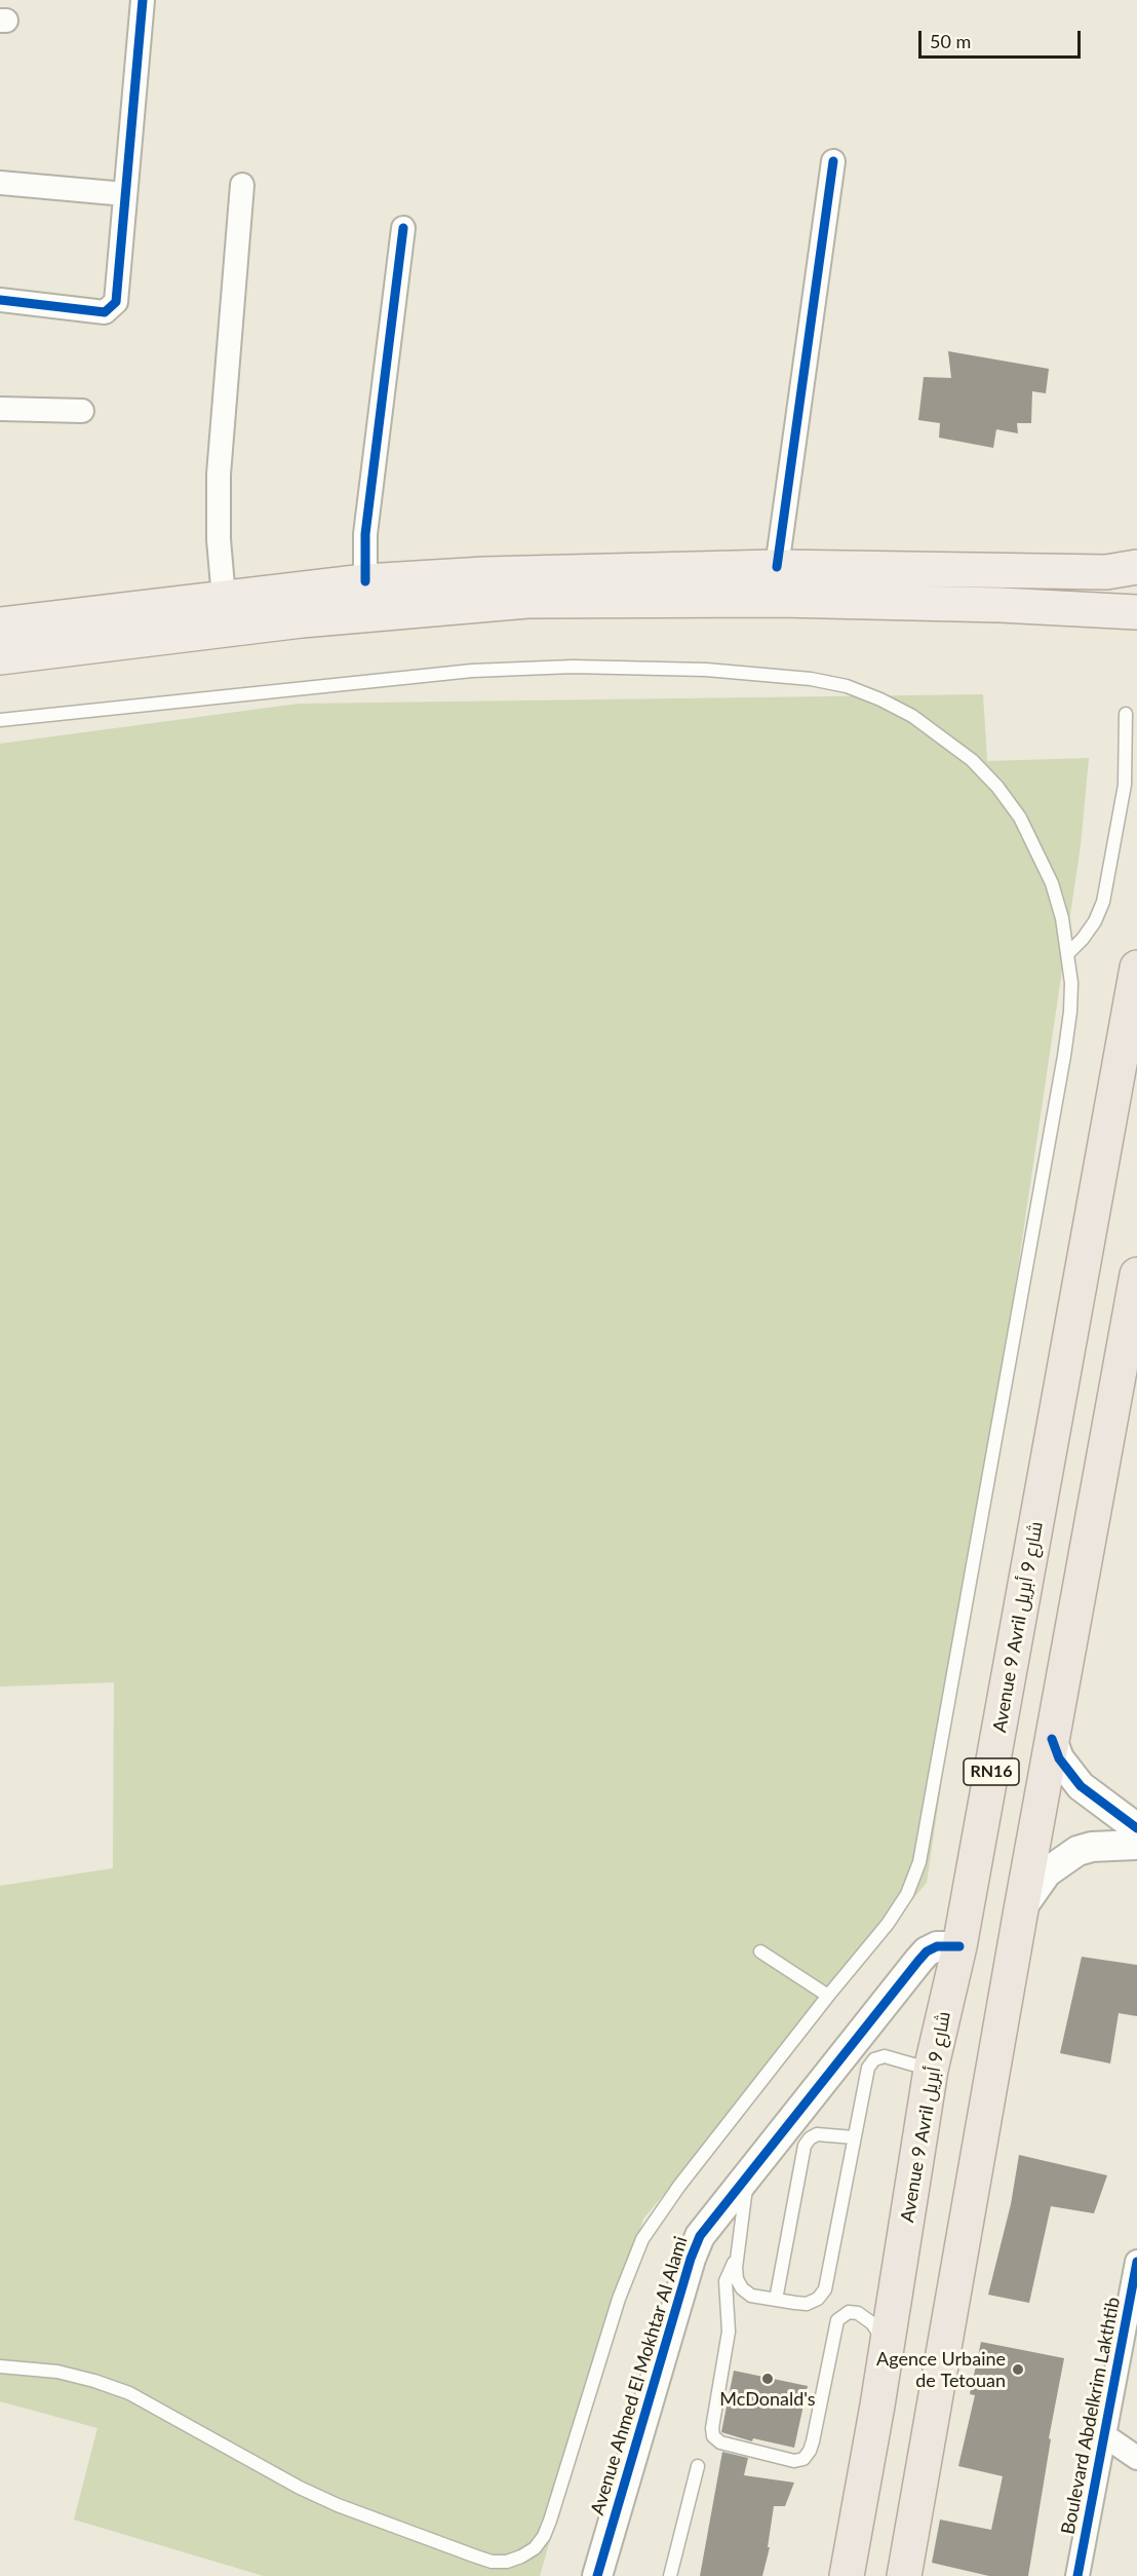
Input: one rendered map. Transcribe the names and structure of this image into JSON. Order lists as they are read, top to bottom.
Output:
{
  "streets": {
    "highway": ["Avenue 9 Avril شارع 9 أبريل", "RN16"],
    "street": ["Avenue Ahmed El Mokhtar Al Alami", "Boulevard Abdelkrim Lakthtib"]
  },
  "crossings": [
    ["Avenue 9 Avril شارع 9 أبريل", "Avenue Ahmed El Mokhtar Al Alami"]
  ],
  "places": ["Agence Urbaine de Tetouan", "McDonald's"],
  "scale_bar": "50 m"
}
